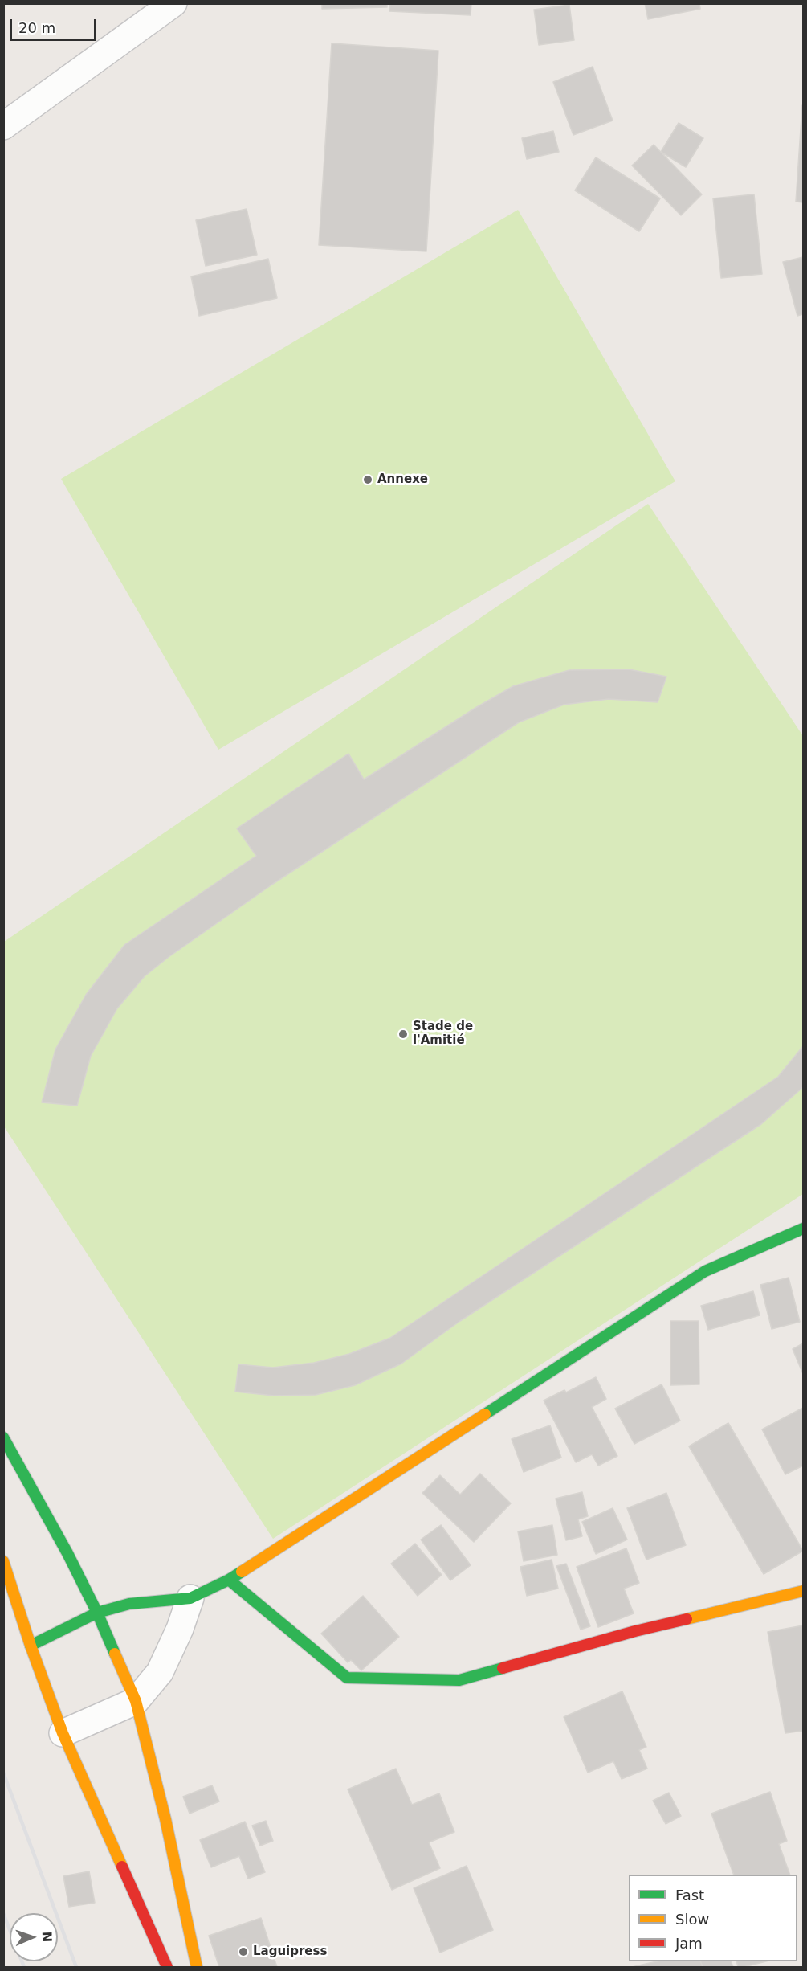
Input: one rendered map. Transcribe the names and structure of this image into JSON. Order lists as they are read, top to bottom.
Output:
{
  "places": ["Annexe", "Stade de l'Amitié", "Laguipress"],
  "legend": ["Fast", "Slow", "Jam"],
  "scale_bar": "20 m",
  "north": "right"
}
